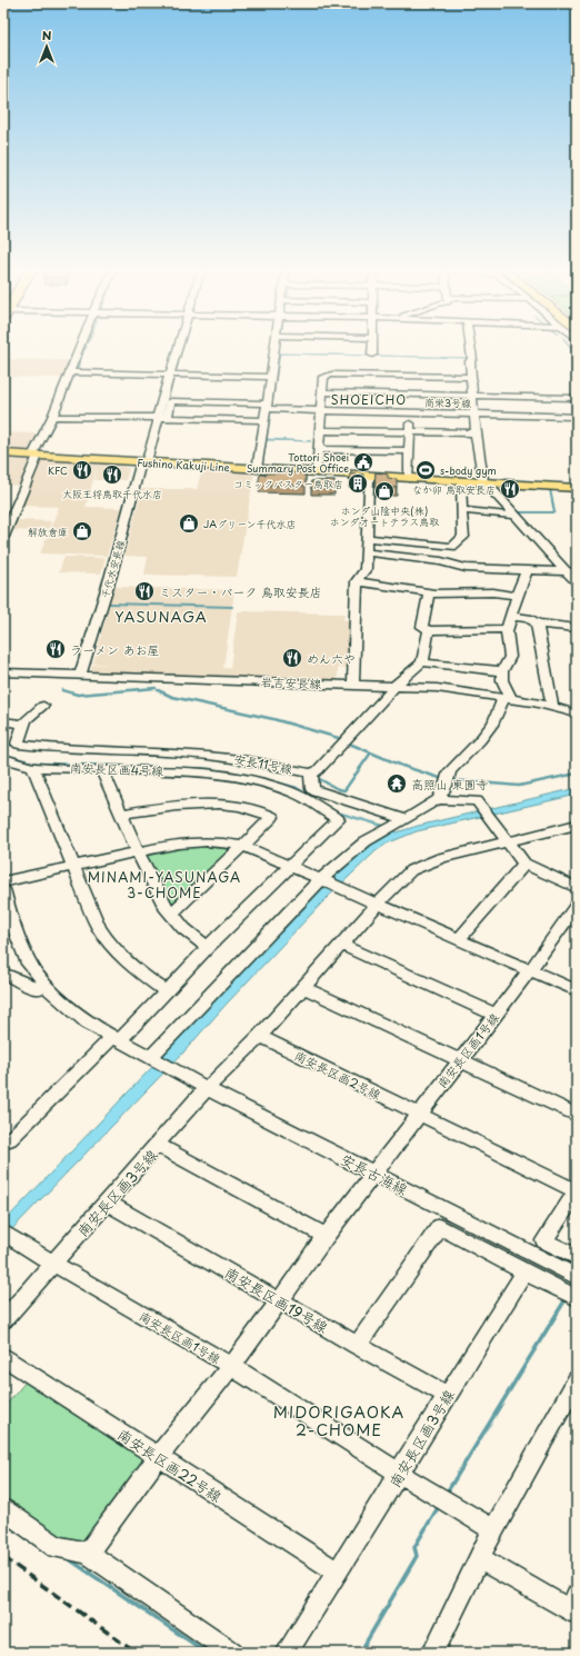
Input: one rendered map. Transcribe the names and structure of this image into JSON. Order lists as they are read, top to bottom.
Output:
{
  "streets": {
    "main road": ["Fushino Kakuji Line"],
    "street": [
      "商栄3号線",
      "千代水安長線",
      "岩吉安長線",
      "安長11号線",
      "南安長区画4号線",
      "南安長区画1号線",
      "南安長区画2号線",
      "安長古海線",
      "南安長区画3号線",
      "南安長区画19号線",
      "南安長区画22号線"
    ]
  },
  "crossings": [
    ["商栄3号線", "千代水安長線"],
    ["Fushino Kakuji Line", "千代水安長線"],
    ["千代水安長線", "岩吉安長線"],
    ["南安長区画1号線", "南安長区画2号線"],
    ["南安長区画1号線", "安長古海線"],
    ["南安長区画1号線", "南安長区画3号線"],
    ["南安長区画1号線", "南安長区画19号線"],
    ["南安長区画3号線", "南安長区画19号線"],
    ["南安長区画3号線", "南安長区画22号線"]
  ],
  "districts": [
    "SHOEICHO",
    "YASUNAGA",
    "MINAMI-YASUNAGA 3-CHOME",
    "MIDORIGAOKA 2-CHOME"
  ],
  "places": {
    "public building": ["Tottori Shoei Summary Post Office"],
    "restaurant": [
      "KFC",
      "大阪王将鳥取千代水店",
      "なか卯 鳥取安長店",
      "ミスター・バーク 鳥取安長店",
      "ラーメン あお屋",
      "めん六や"
    ],
    "sports": ["s-body gym"],
    "building": ["コミックバスター鳥取店"],
    "shop": ["ホンダ山陰中央(株) ホンダオートテラス鳥取", "JAグリーン千代水店", "解放倉庫"],
    "temple": ["高照山 東圓寺"]
  },
  "north": "top"
}
